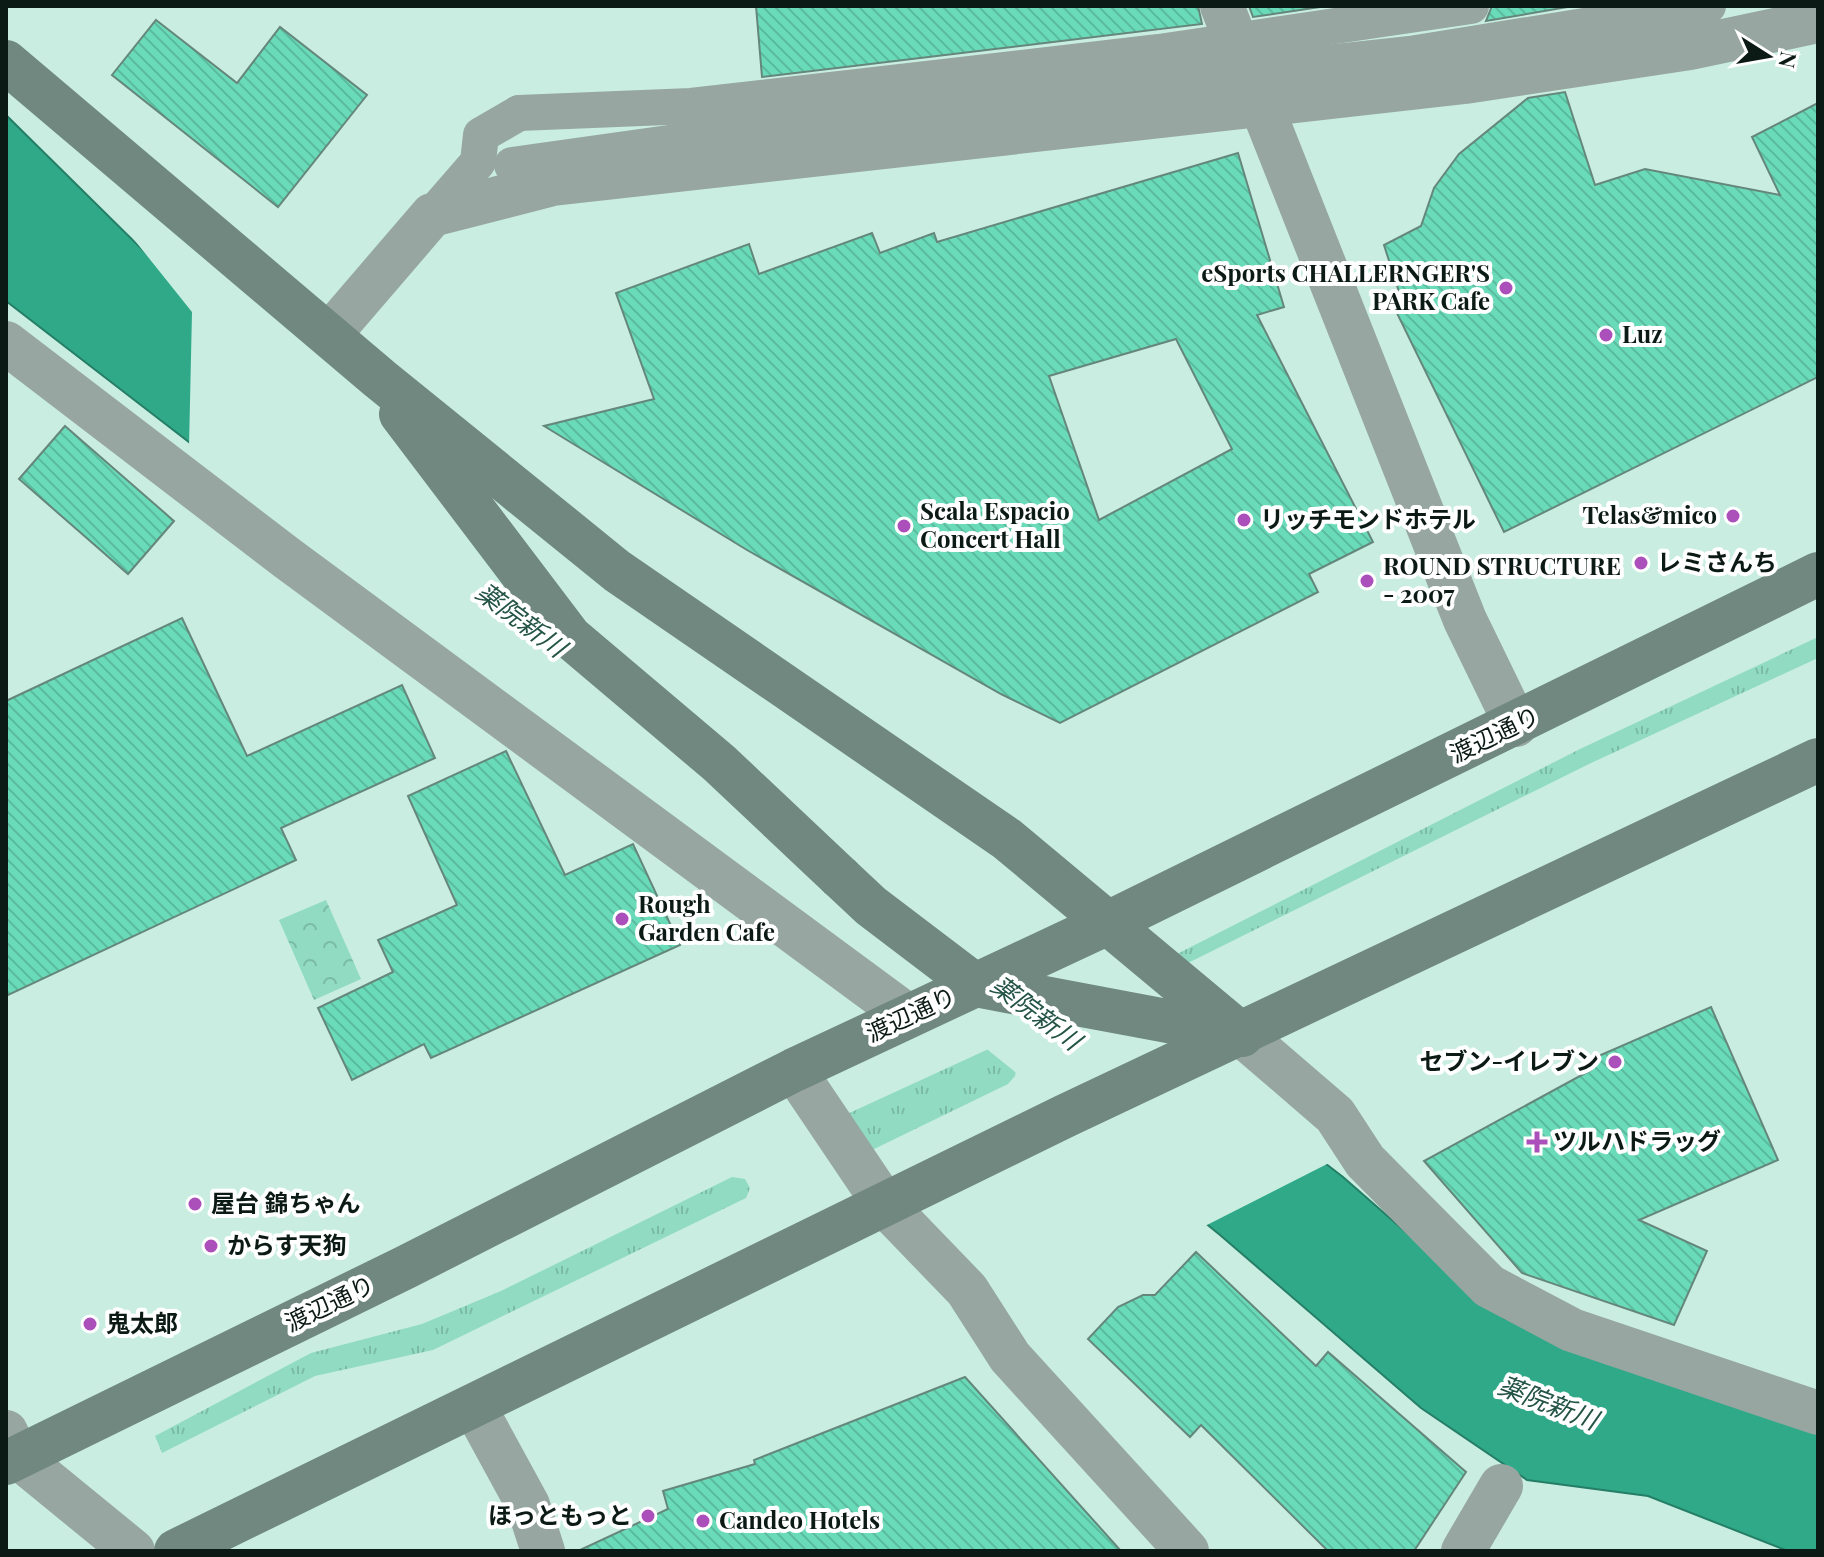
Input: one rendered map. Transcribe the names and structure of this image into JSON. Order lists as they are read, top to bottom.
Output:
{
  "streets": {
    "main road": ["渡辺通り"]
  },
  "water": ["薬院新川"],
  "places": {
    "other": [
      "eSports CHALLERNGER'S PARK Cafe",
      "Luz",
      "Telas&mico",
      "リッチモンドホテル",
      "Scala Espacio Concert Hall",
      "レミさんち",
      "ROUND STRUCTURE - 2007",
      "Rough Garden Cafe",
      "セブン-イレブン",
      "屋台 錦ちゃん",
      "からす天狗",
      "鬼太郎",
      "ほっともっと",
      "Candeo Hotels"
    ],
    "health": ["ツルハドラッグ"]
  },
  "north": "right"
}
